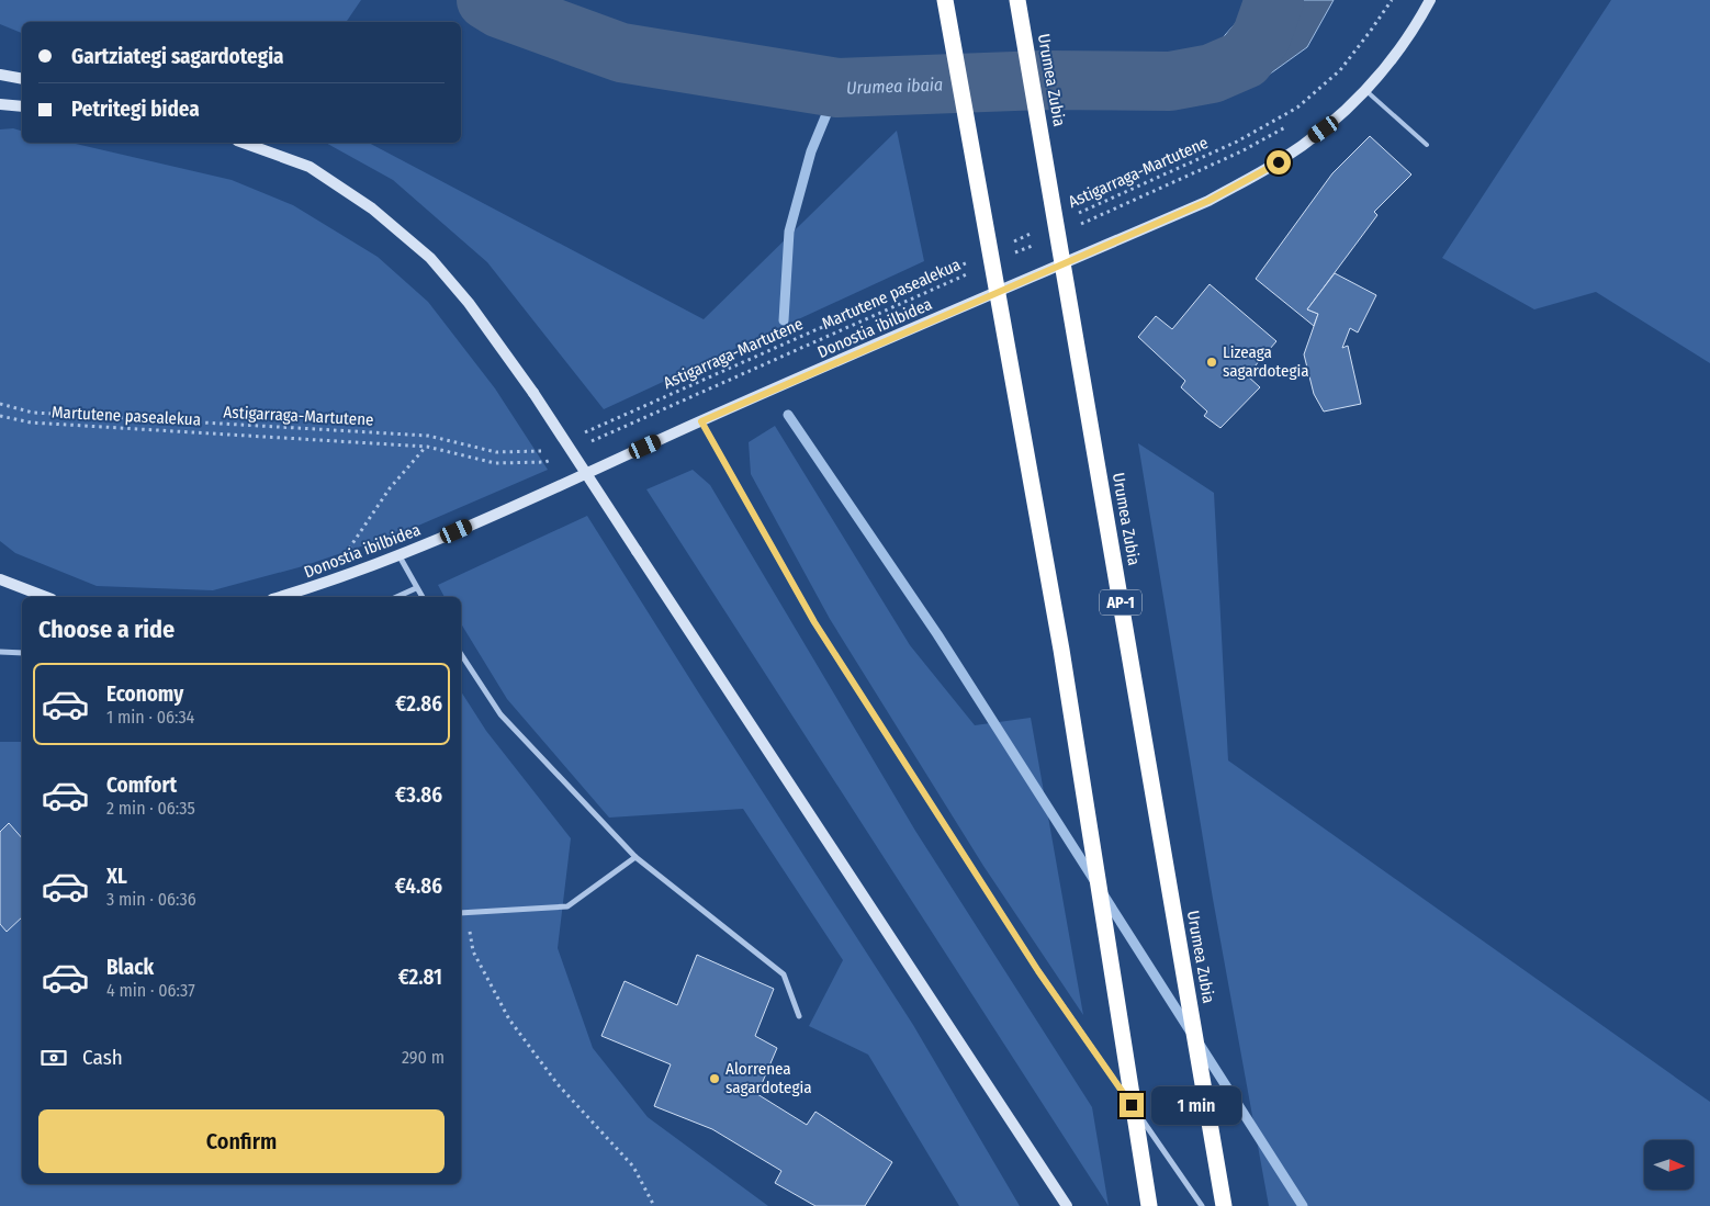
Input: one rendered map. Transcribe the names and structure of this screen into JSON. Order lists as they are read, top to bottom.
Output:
{
  "streets": {
    "highway": ["Urumea Zubia", "AP-1"],
    "main road": ["Donostia ibilbidea"],
    "path": ["Astigarraga-Martutene", "Martutene pasealekua"]
  },
  "water": ["Urumea ibaia"],
  "places": ["Lizeaga sagardotegia", "Alorrenea sagardotegia"],
  "north": "right",
  "page": {
    "banner": ["Gartziategi sagardotegia", "Petritegi bidea"],
    "heading": "Choose a ride",
    "list": [
      {
        "name": "Economy",
        "note": "1 min · 06:34",
        "value": "€2.86"
      },
      {
        "name": "Comfort",
        "note": "2 min · 06:35",
        "value": "€3.86"
      },
      {
        "name": "XL",
        "note": "3 min · 06:36",
        "value": "€4.86"
      },
      {
        "name": "Black",
        "note": "4 min · 06:37",
        "value": "€2.81"
      }
    ],
    "pay": ["Cash", "290 m"],
    "bubble": "1 min",
    "buttons": "Confirm"
  }
}
